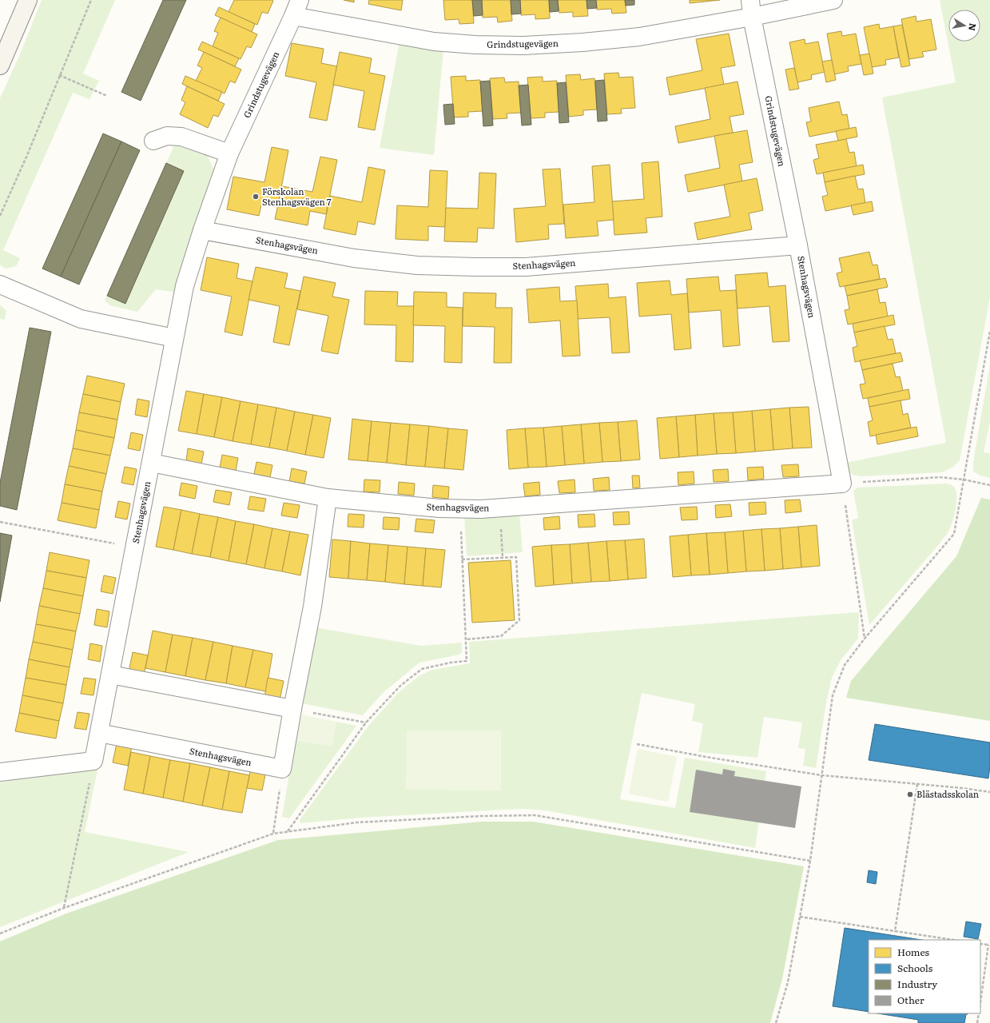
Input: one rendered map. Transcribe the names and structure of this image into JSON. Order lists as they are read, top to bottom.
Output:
{
  "streets": {
    "street": ["Grindstugevägen", "Stenhagsvägen"]
  },
  "crossings": [
    ["Grindstugevägen", "Stenhagsvägen"]
  ],
  "places": ["Förskolan Stenhagsvägen 7", "Blästadsskolan"],
  "legend": [
    "Homes",
    "Schools",
    "Industry",
    "Other"
  ],
  "north": "right"
}
